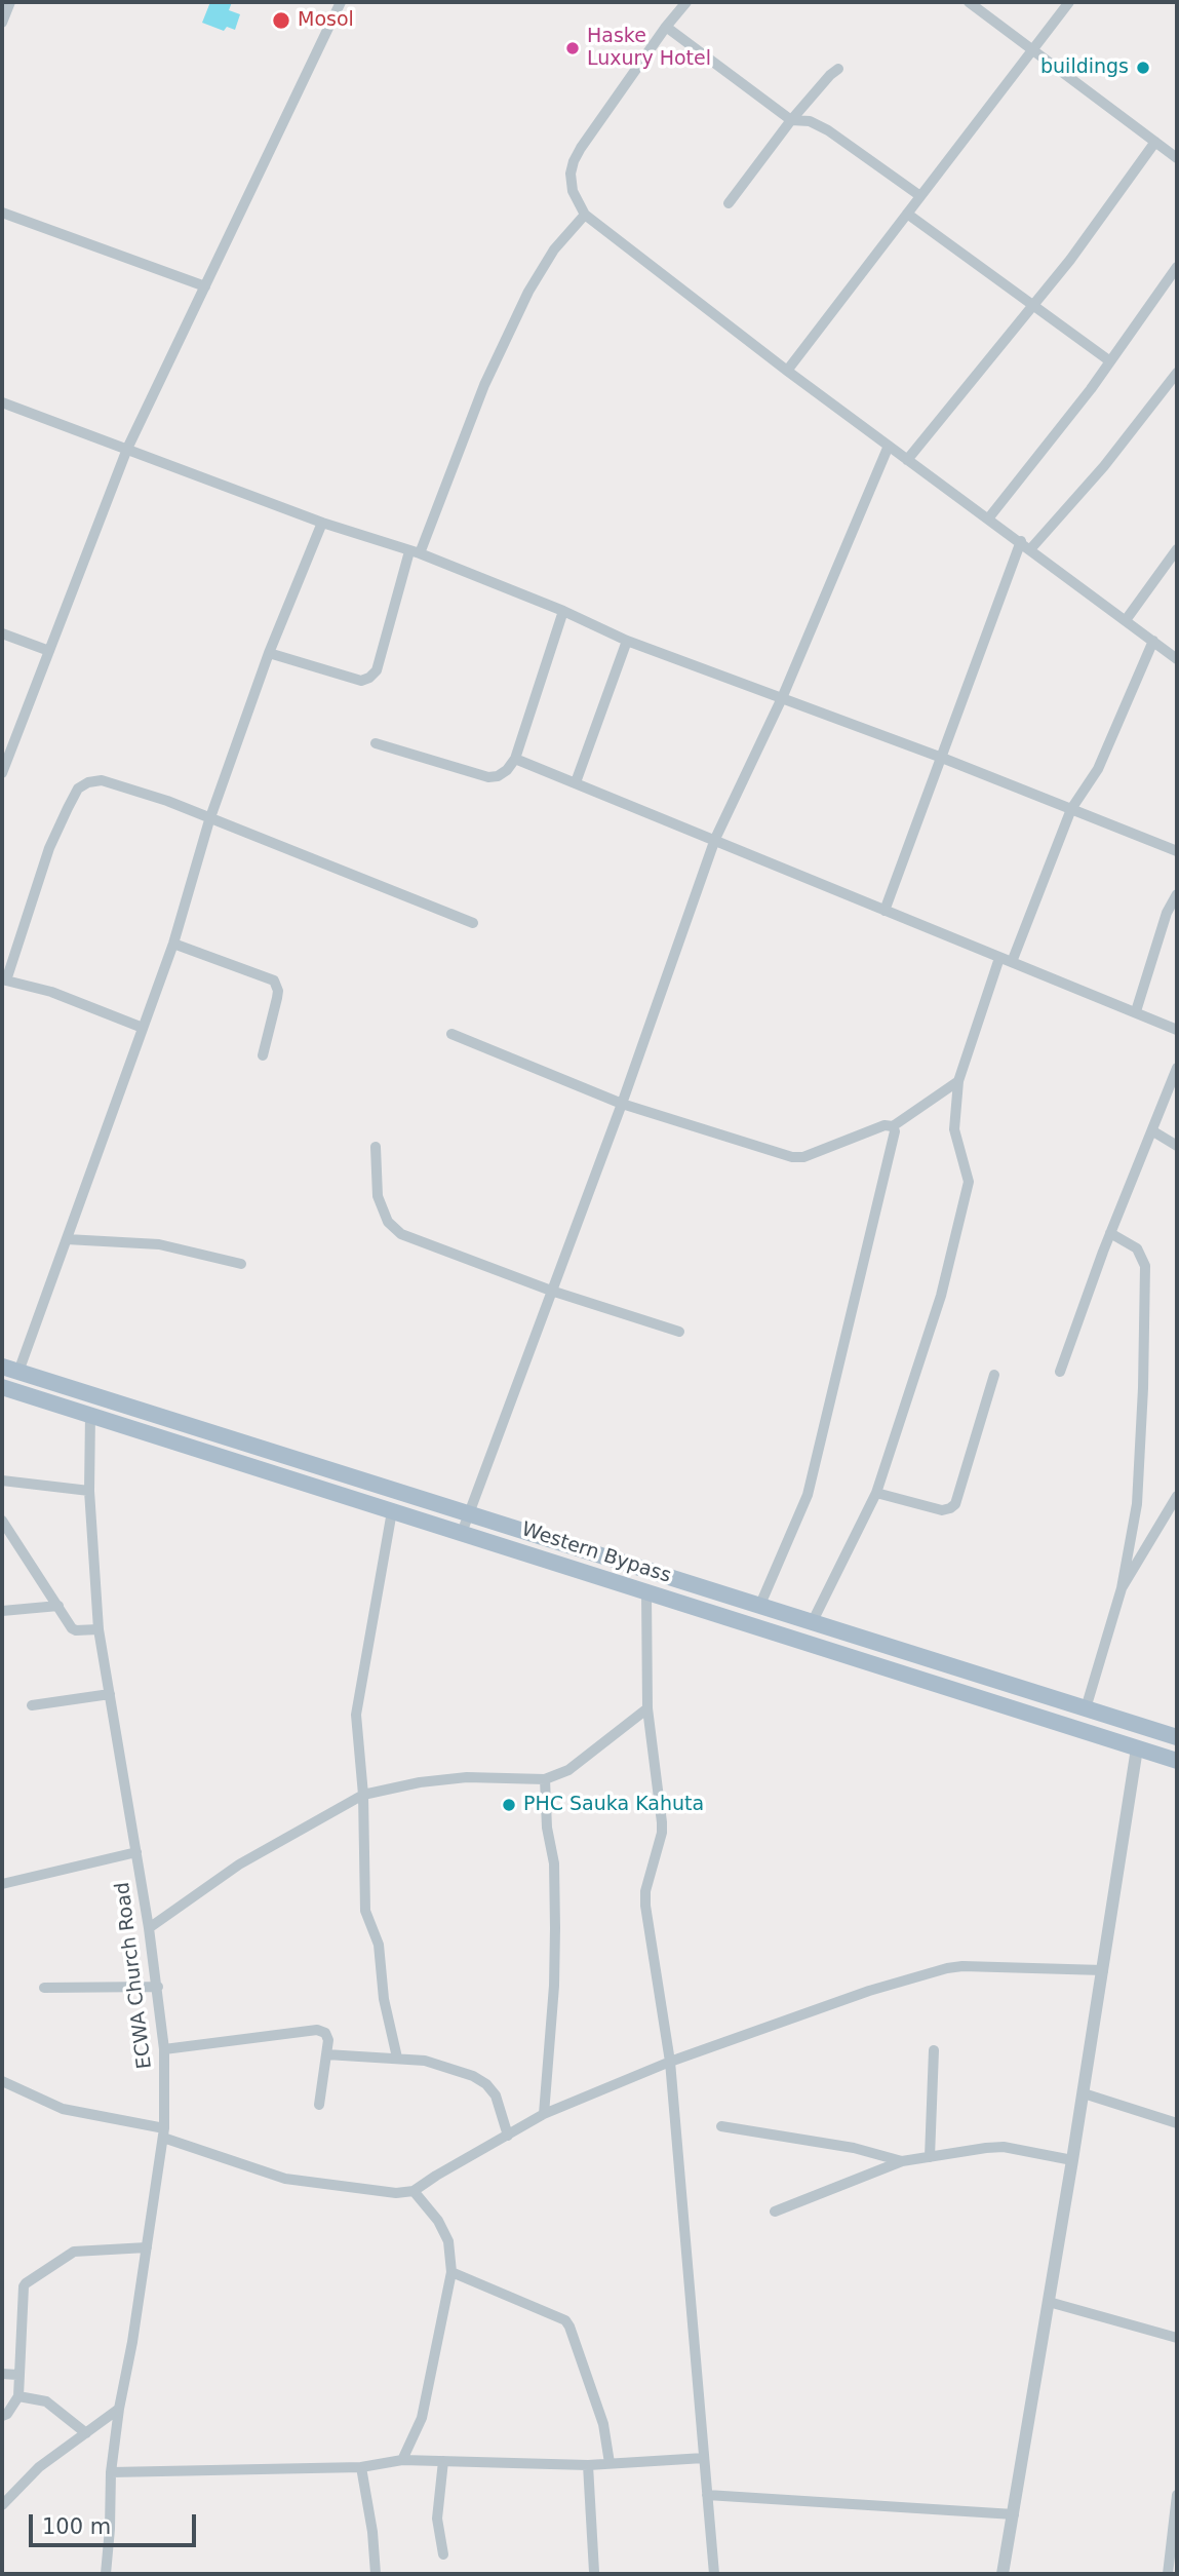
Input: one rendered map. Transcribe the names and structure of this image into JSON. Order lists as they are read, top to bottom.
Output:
{
  "streets": {
    "main road": ["Western Bypass"],
    "street": ["ECWA Church Road"]
  },
  "crossings": [
    ["Western Bypass", "ECWA Church Road"]
  ],
  "places": [
    "Mosol",
    "Haske Luxury Hotel",
    "buildings",
    "PHC Sauka Kahuta"
  ],
  "scale_bar": "100 m"
}
